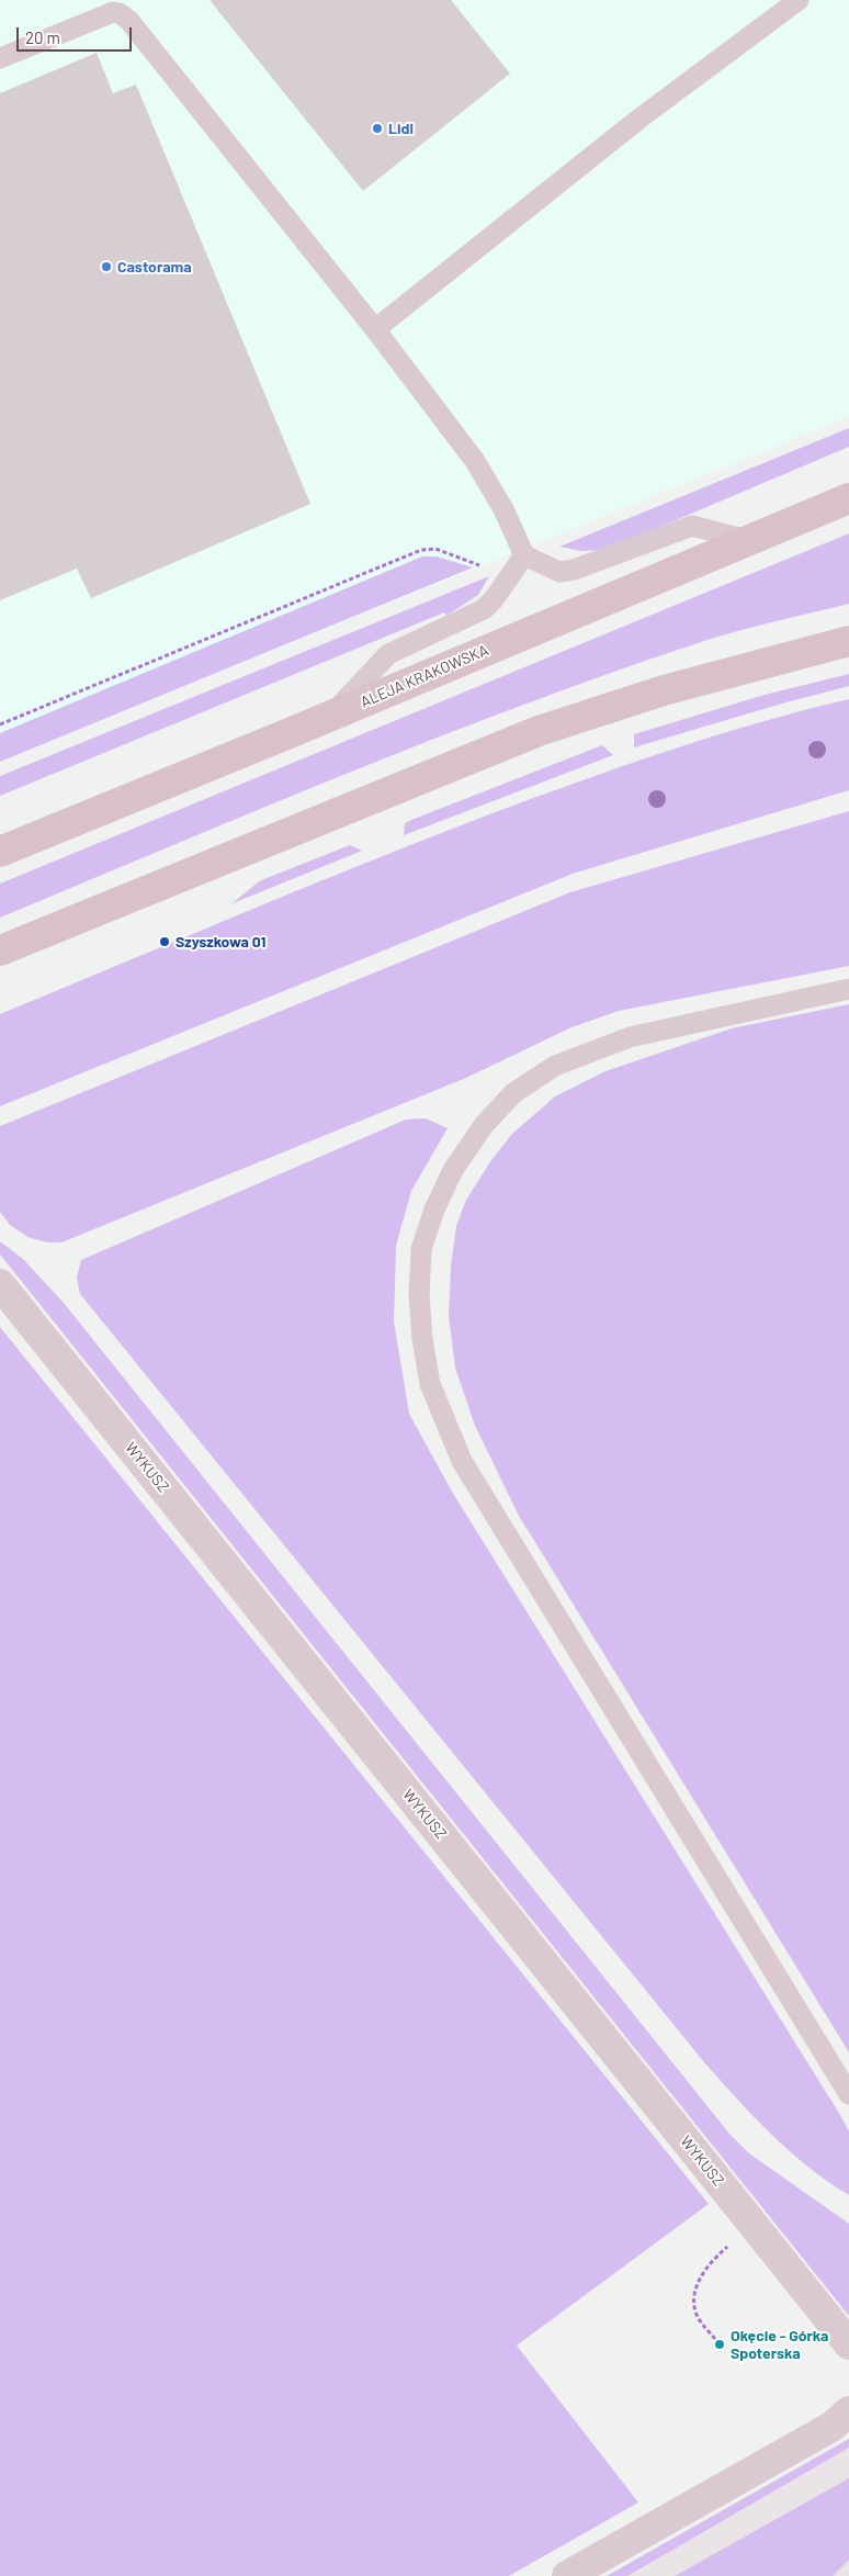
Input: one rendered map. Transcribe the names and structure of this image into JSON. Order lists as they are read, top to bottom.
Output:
{
  "streets": {
    "main road": ["ALEJA KRAKOWSKA"],
    "street": ["WYKUSZ"]
  },
  "places": [
    "Lidl",
    "Castorama",
    "Szyszkowa 01",
    "Okęcie - Górka Spoterska"
  ],
  "scale_bar": "20 m"
}
